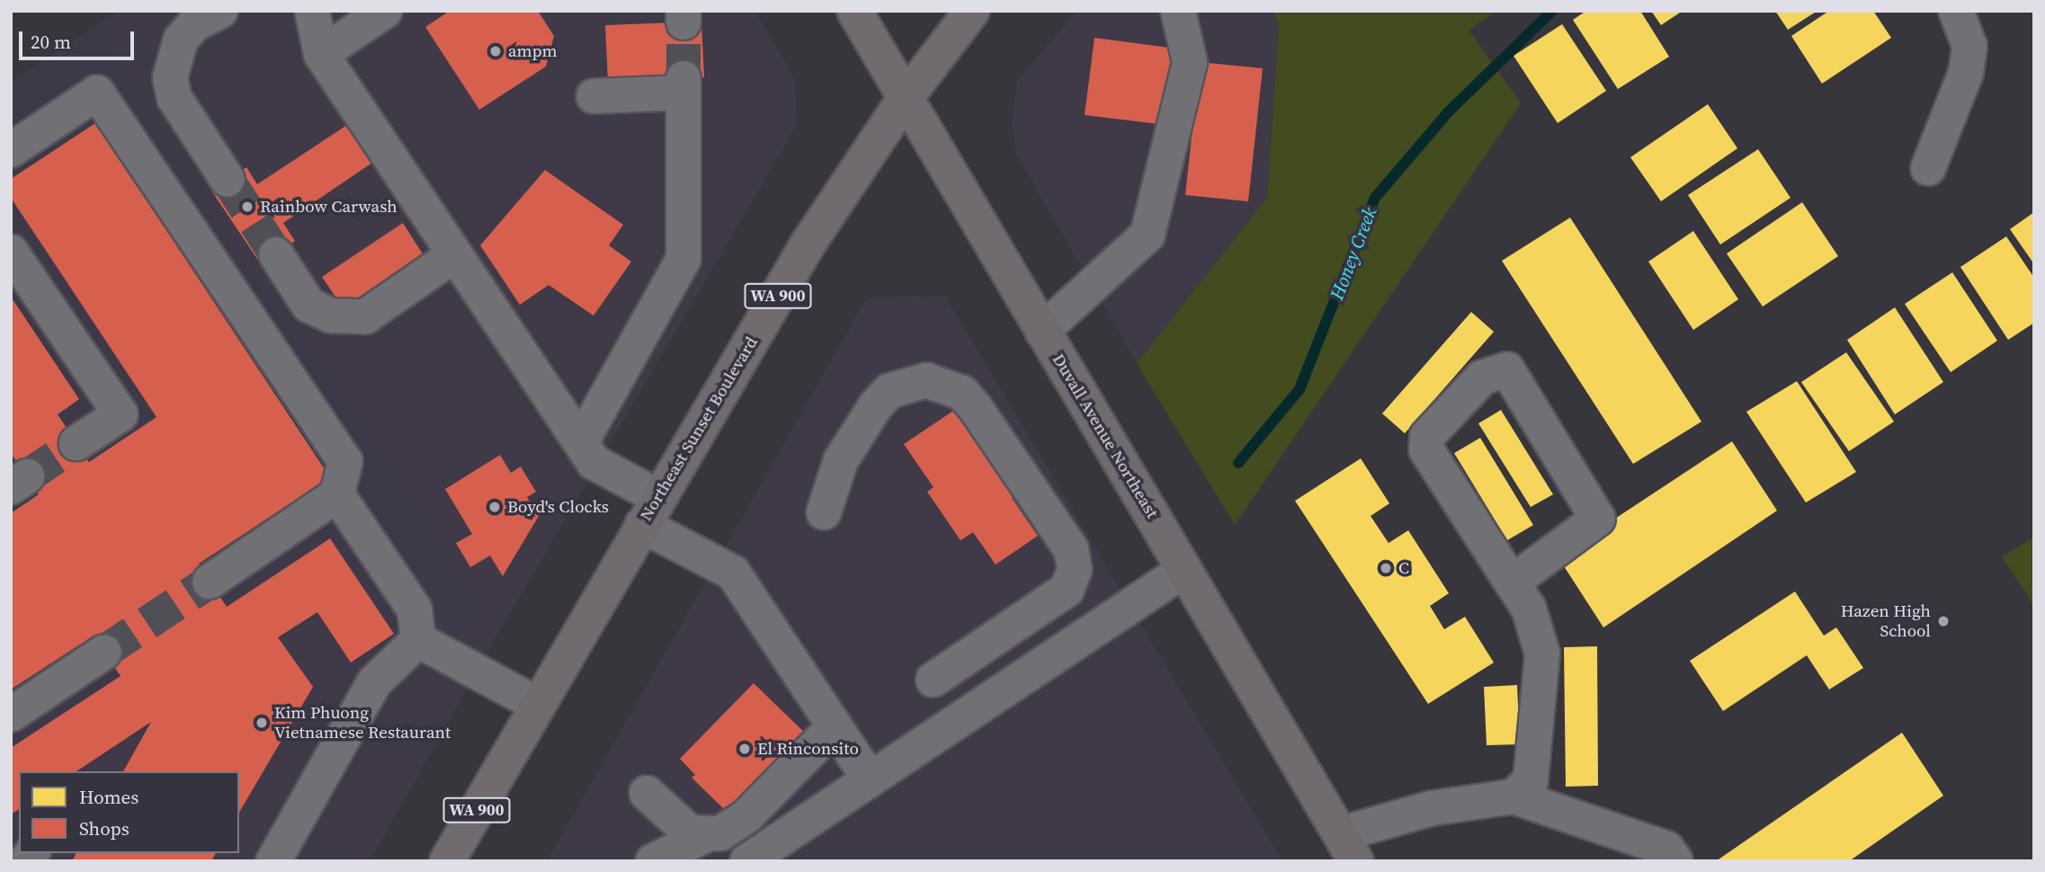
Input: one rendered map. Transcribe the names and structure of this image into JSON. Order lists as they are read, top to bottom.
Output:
{
  "streets": {
    "main road": ["WA 900", "Northeast Sunset Boulevard", "Duvall Avenue Northeast"]
  },
  "crossings": [
    ["Northeast Sunset Boulevard", "Duvall Avenue Northeast"]
  ],
  "water": ["Honey Creek"],
  "places": [
    "ampm",
    "Rainbow Carwash",
    "Boyd's Clocks",
    "C",
    "Hazen High School",
    "Kim Phuong Vietnamese Restaurant",
    "El Rinconsito"
  ],
  "legend": ["Homes", "Shops"],
  "scale_bar": "20 m"
}
